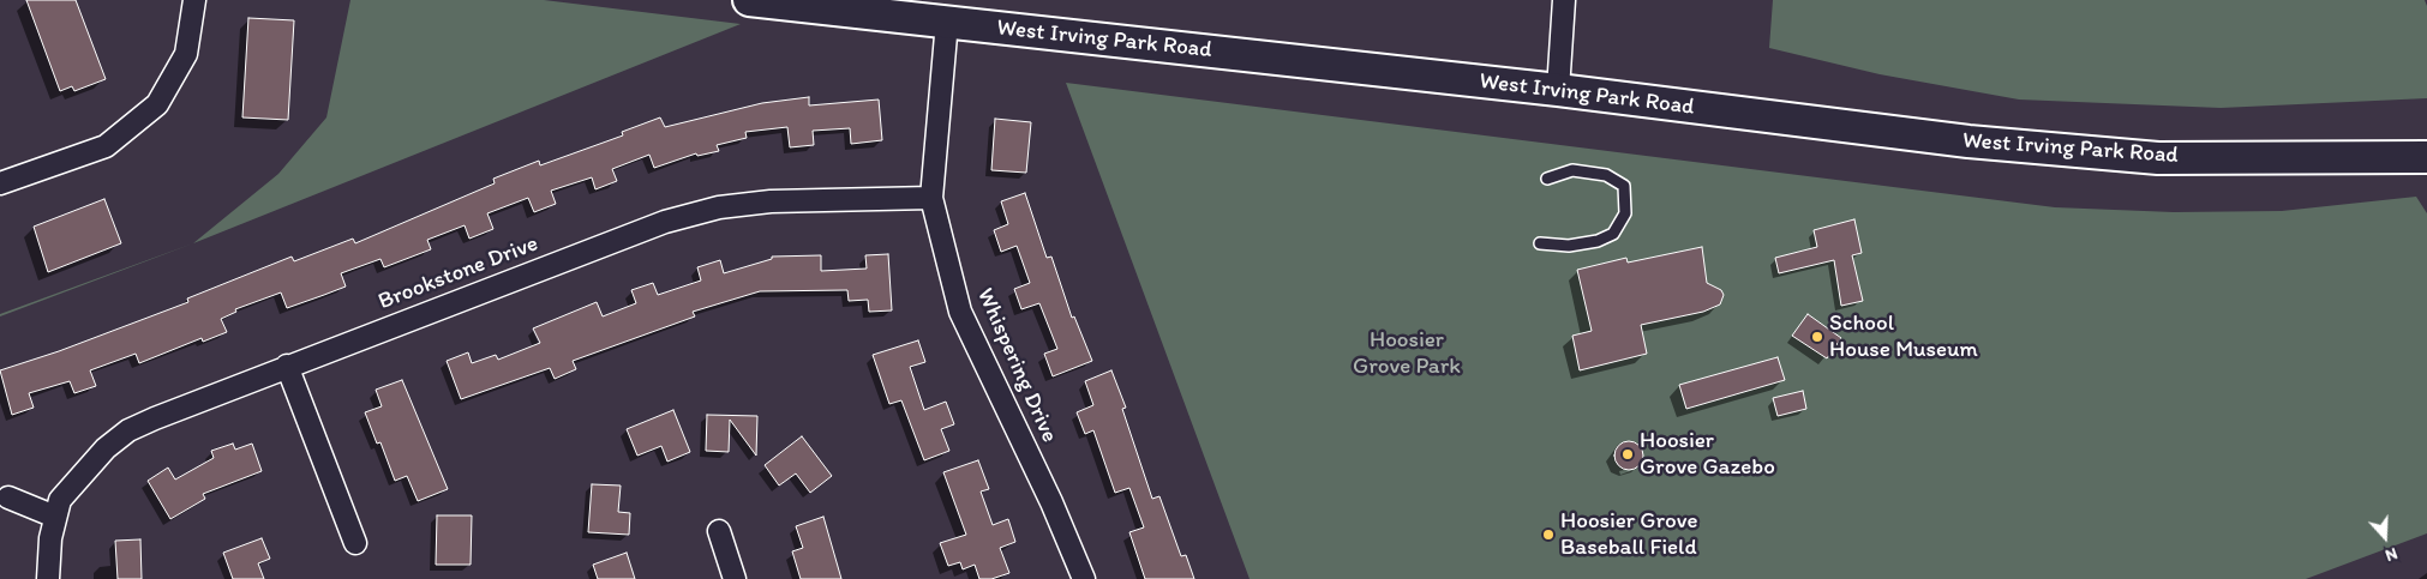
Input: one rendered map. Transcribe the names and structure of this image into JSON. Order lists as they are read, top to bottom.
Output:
{
  "streets": {
    "main road": ["West Irving Park Road"],
    "street": ["Brookstone Drive", "Whispering Drive"]
  },
  "crossings": [
    ["West Irving Park Road", "Whispering Drive"],
    ["Brookstone Drive", "Whispering Drive"]
  ],
  "parks": ["Hoosier Grove Park"],
  "places": ["School House Museum", "Hoosier Grove Gazebo", "Hoosier Grove Baseball Field"],
  "north": "bottom"
}
